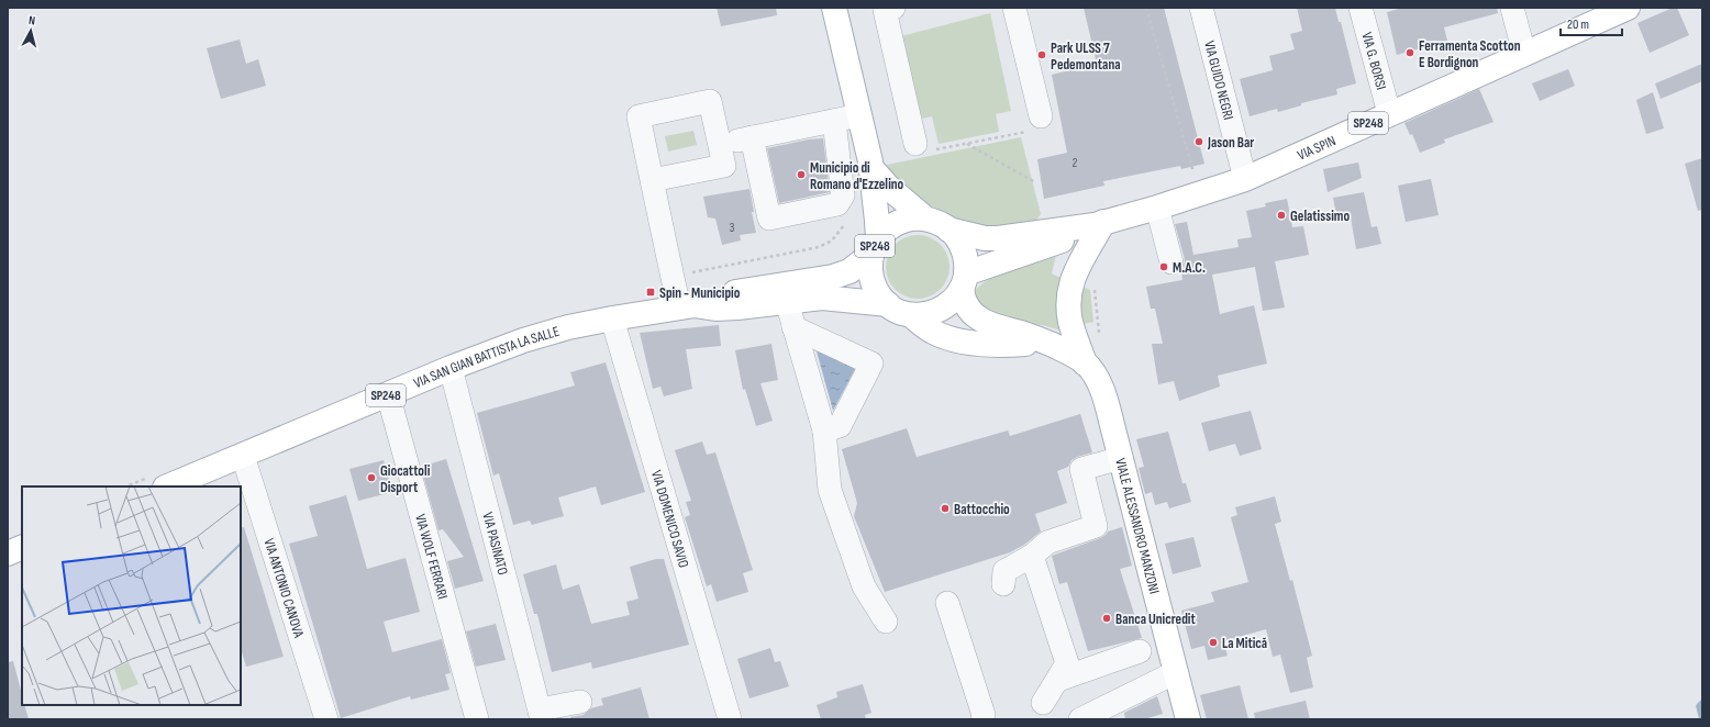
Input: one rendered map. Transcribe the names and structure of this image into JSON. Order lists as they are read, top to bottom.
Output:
{
  "streets": {
    "main road": [
      "SP248",
      "VIA SPIN",
      "VIA SAN GIAN BATTISTA LA SALLE",
      "VIALE ALESSANDRO MANZONI"
    ],
    "street": [
      "VIA G. BORSI",
      "VIA GUIDO NEGRI",
      "VIA DOMENICO SAVIO",
      "VIA PASINATO",
      "VIA WOLF FERRARI",
      "VIA ANTONIO CANOVA"
    ]
  },
  "crossings": [
    ["VIA G. BORSI", "VIA SPIN"],
    ["VIA GUIDO NEGRI", "VIA SPIN"],
    ["SP248", "VIA SPIN"],
    ["SP248", "VIA SAN GIAN BATTISTA LA SALLE"],
    ["SP248", "VIALE ALESSANDRO MANZONI"],
    ["VIA SPIN", "VIA SAN GIAN BATTISTA LA SALLE"],
    ["VIA SPIN", "VIALE ALESSANDRO MANZONI"],
    ["VIA SAN GIAN BATTISTA LA SALLE", "VIA DOMENICO SAVIO"],
    ["VIA SAN GIAN BATTISTA LA SALLE", "VIALE ALESSANDRO MANZONI"],
    ["VIA SAN GIAN BATTISTA LA SALLE", "VIA PASINATO"],
    ["VIA SAN GIAN BATTISTA LA SALLE", "VIA WOLF FERRARI"],
    ["VIA SAN GIAN BATTISTA LA SALLE", "VIA ANTONIO CANOVA"]
  ],
  "places": {
    "other": [
      "Ferramenta Scotton E Bordignon",
      "Park ULSS 7 Pedemontana",
      "Jason Bar",
      "Municipio di Romano d'Ezzelino",
      "Gelatissimo",
      "M.A.C.",
      "Giocattoli Disport",
      "Battocchio",
      "Banca Unicredit",
      "La Mitică"
    ],
    "transit": ["Spin - Municipio"]
  },
  "house_numbers": ["2", "3"],
  "scale_bar": "20 m",
  "north": "top"
}
